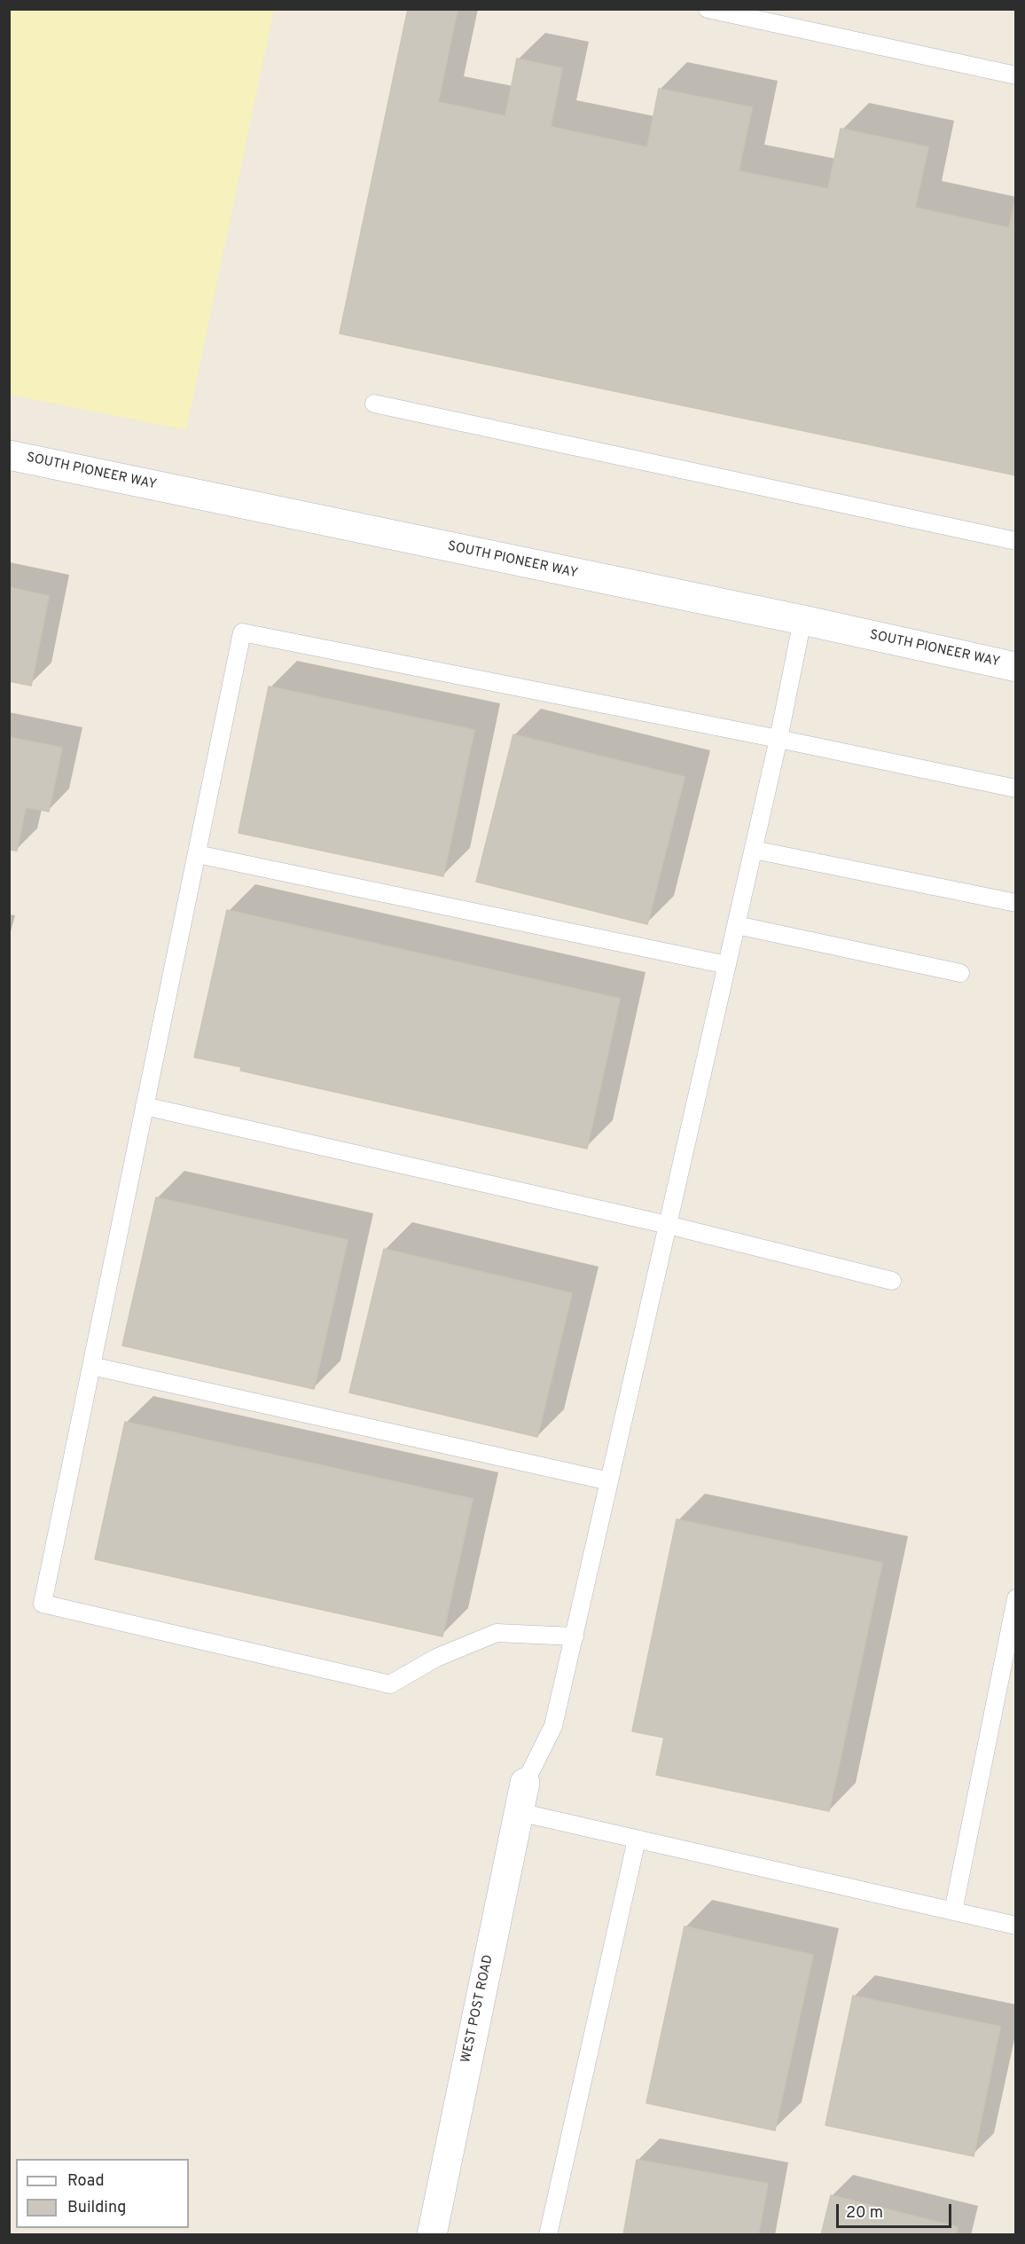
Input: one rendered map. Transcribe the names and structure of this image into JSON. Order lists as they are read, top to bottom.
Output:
{
  "streets": {
    "street": ["SOUTH PIONEER WAY", "WEST POST ROAD"]
  },
  "legend": ["Road", "Building"],
  "scale_bar": "20 m"
}
